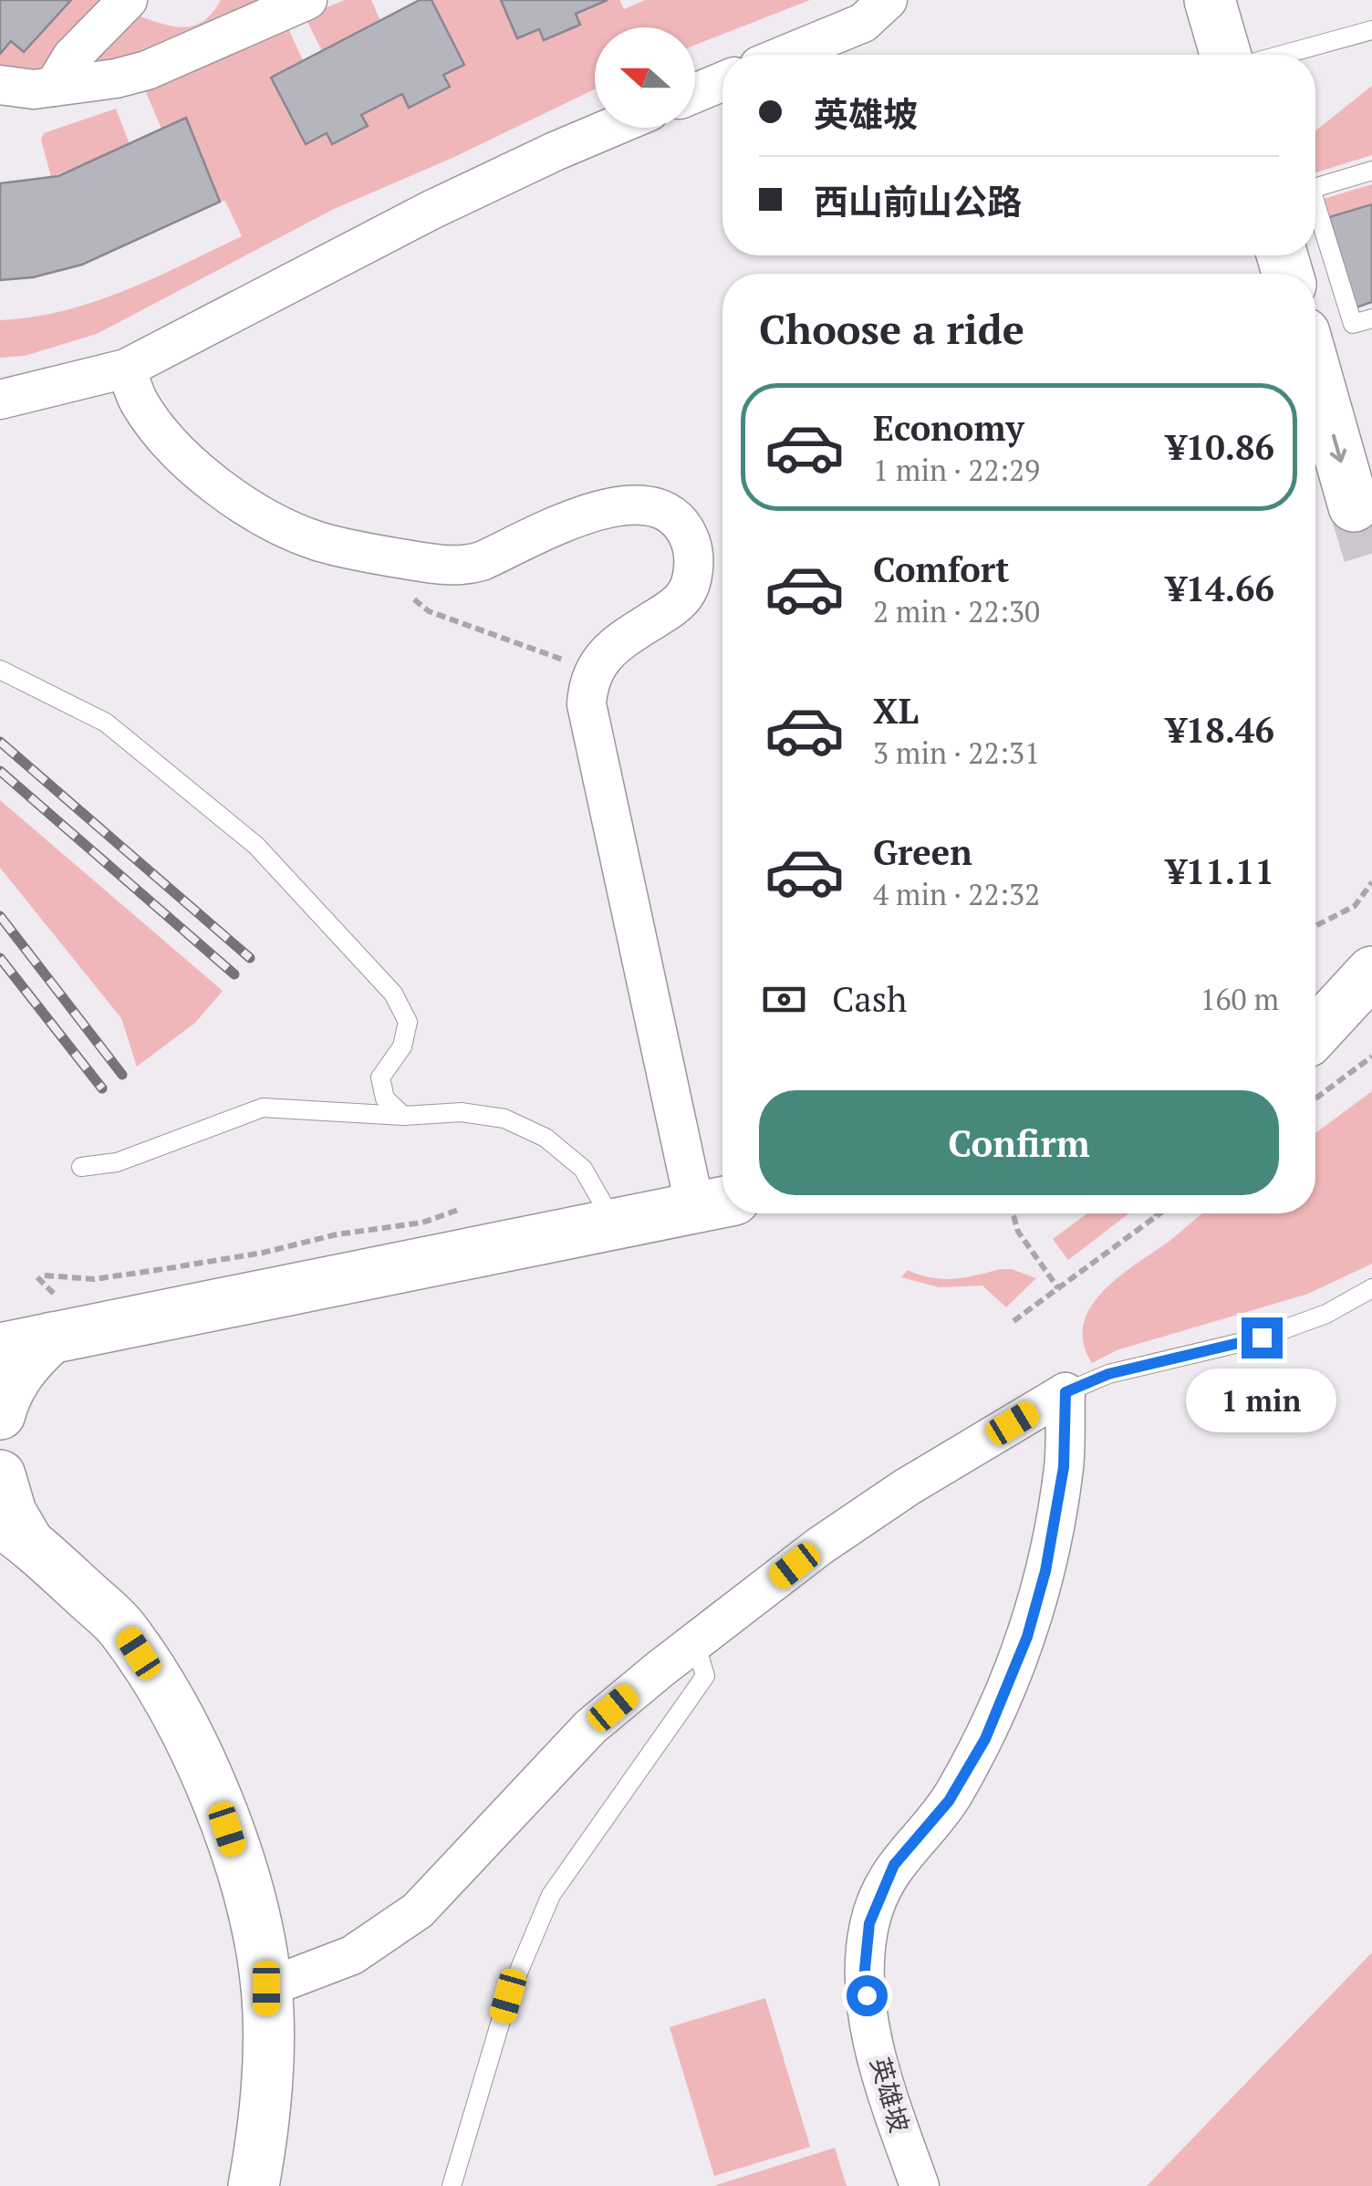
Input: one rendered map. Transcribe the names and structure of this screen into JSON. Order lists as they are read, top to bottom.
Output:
{
  "streets": {
    "street": ["英雄坡"]
  },
  "north": "left",
  "page": {
    "banner": ["英雄坡", "西山前山公路"],
    "heading": "Choose a ride",
    "list": [
      {
        "name": "Economy",
        "note": "1 min · 22:29",
        "value": "¥10.86"
      },
      {
        "name": "Comfort",
        "note": "2 min · 22:30",
        "value": "¥14.66"
      },
      {
        "name": "XL",
        "note": "3 min · 22:31",
        "value": "¥18.46"
      },
      {
        "name": "Green",
        "note": "4 min · 22:32",
        "value": "¥11.11"
      }
    ],
    "pay": ["Cash", "160 m"],
    "buttons": "Confirm",
    "bubble": "1 min"
  }
}
